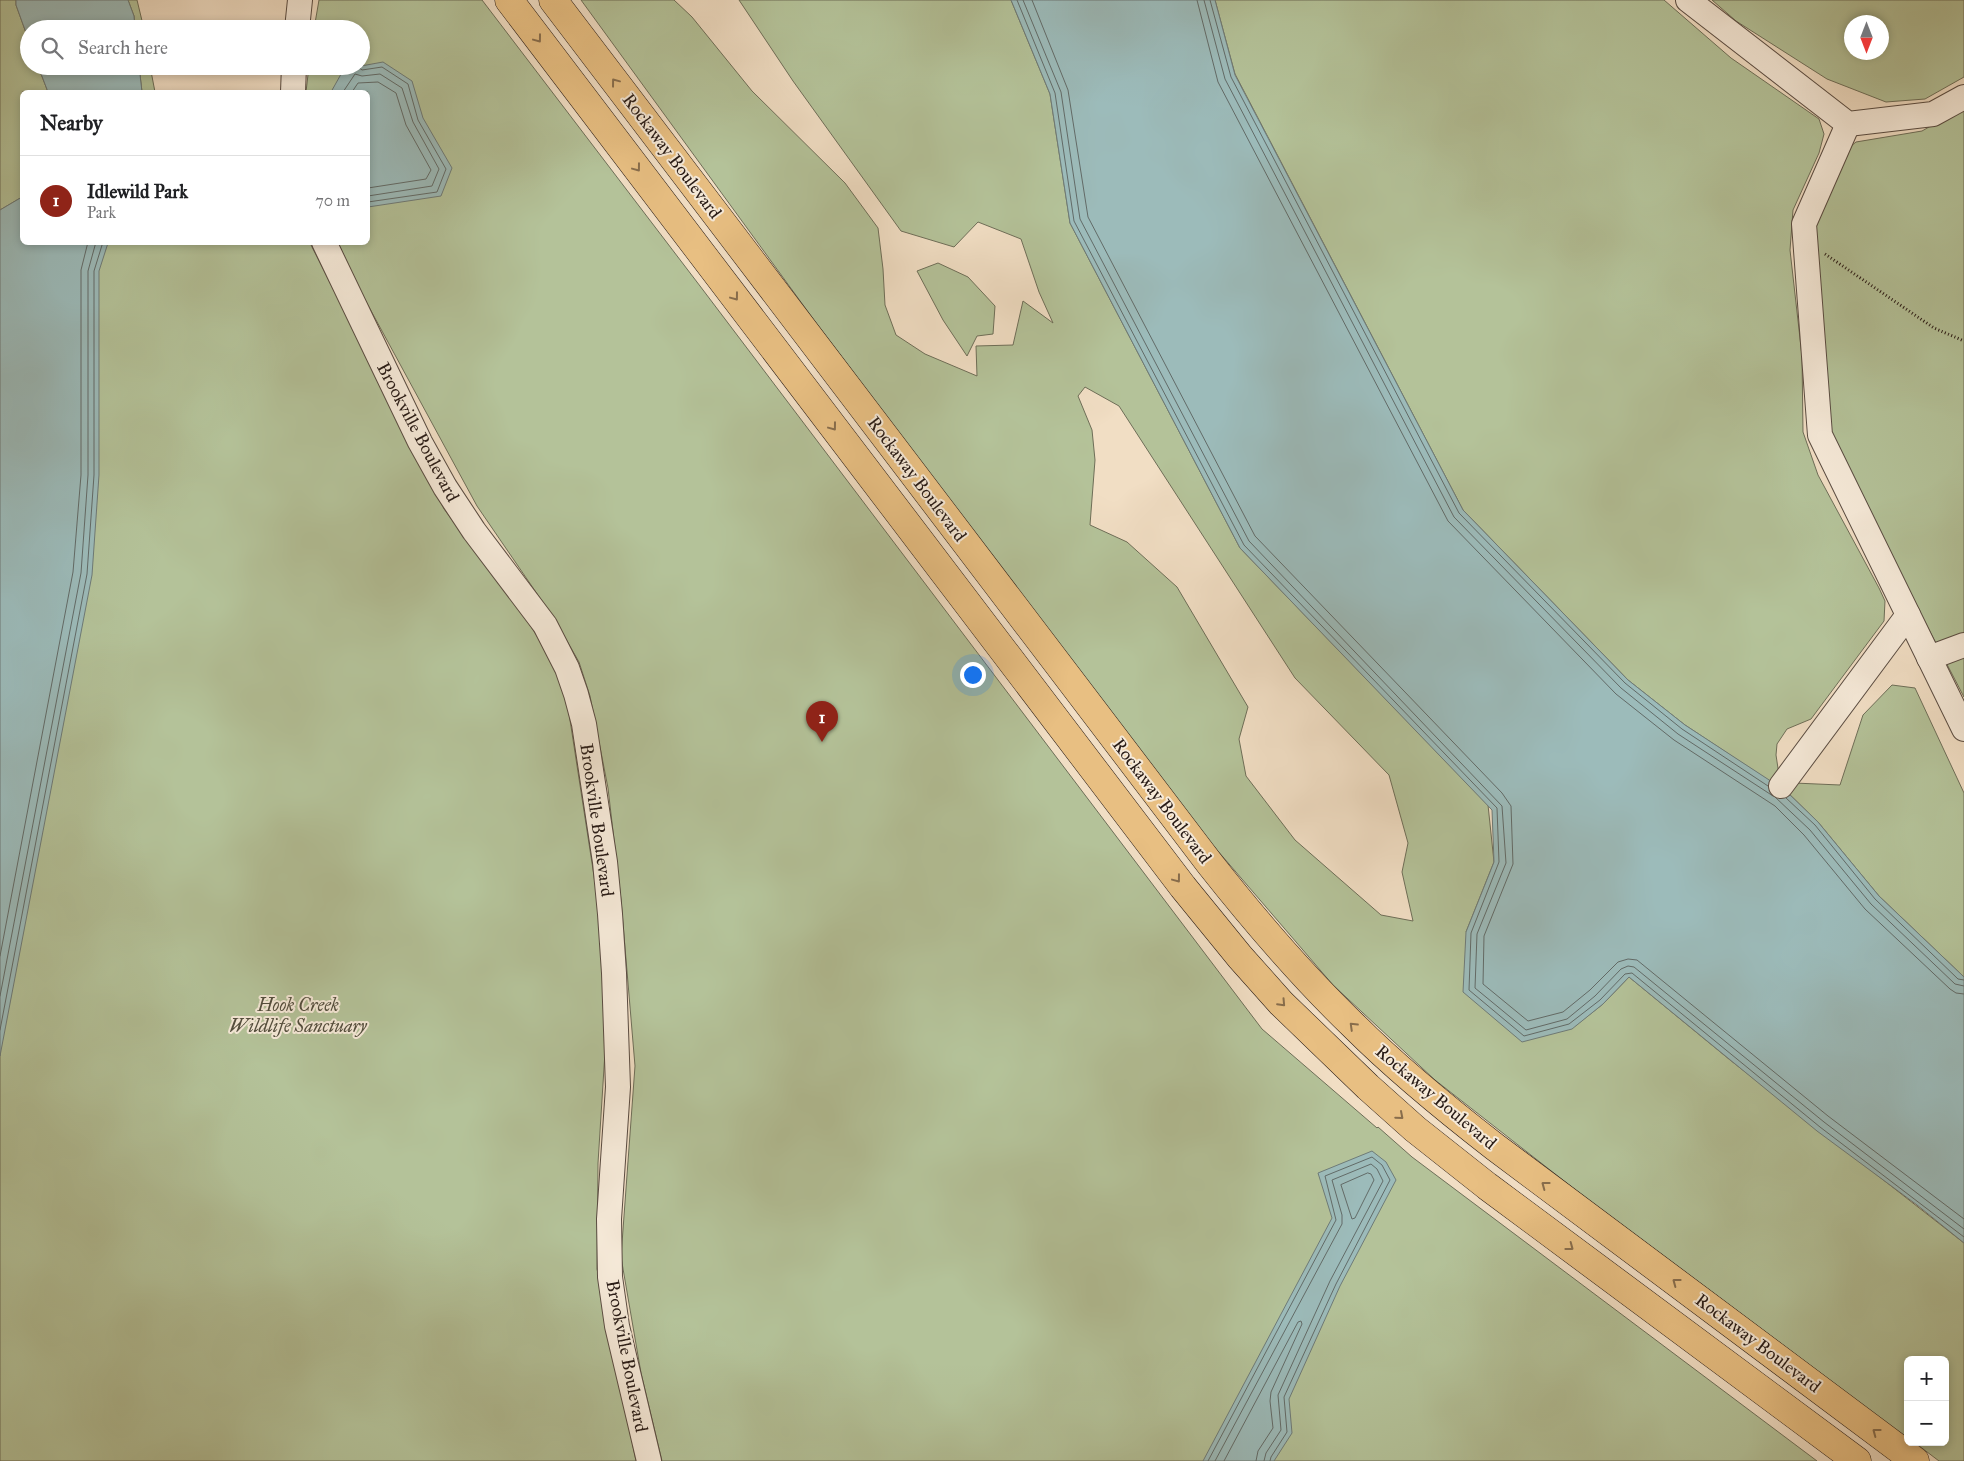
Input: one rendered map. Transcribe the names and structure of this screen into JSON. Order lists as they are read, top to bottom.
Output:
{
  "streets": {
    "highway": ["Rockaway Boulevard"],
    "street": ["Brookville Boulevard"]
  },
  "parks": ["Hook Creek Wildlife Sanctuary"],
  "north": "bottom",
  "page": {
    "search": "Search here",
    "heading": "Nearby",
    "list": [
      {
        "mark": "1",
        "name": "Idlewild Park",
        "note": "Park",
        "value": "70 m"
      }
    ],
    "pins": "1",
    "map_buttons": ["+", "−"]
  }
}
